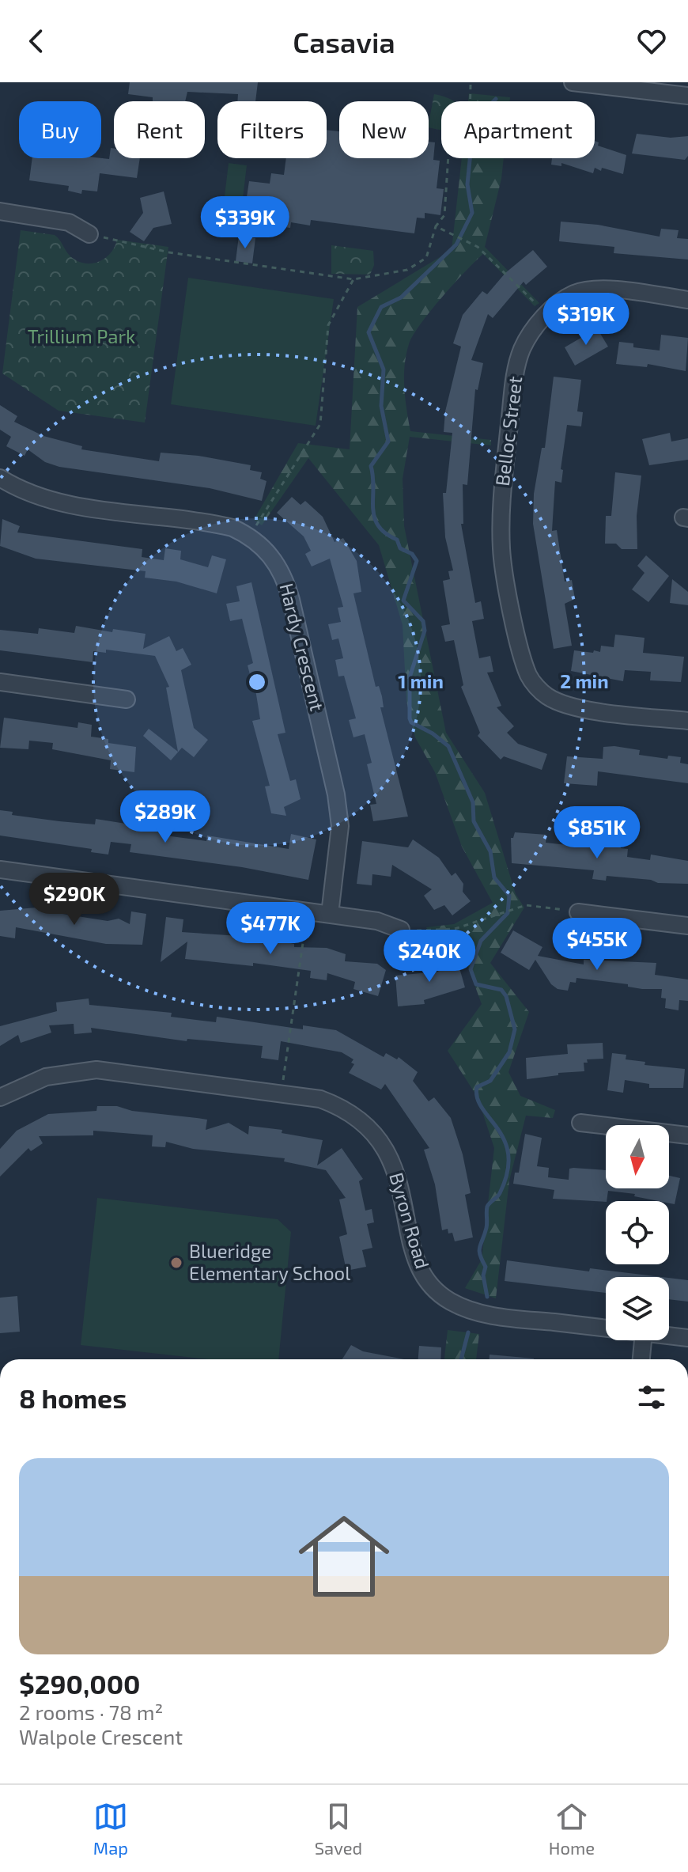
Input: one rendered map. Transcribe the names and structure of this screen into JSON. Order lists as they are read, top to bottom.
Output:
{
  "streets": {
    "street": ["Belloc Street", "Hardy Crescent", "Byron Road"]
  },
  "parks": ["Trillium Park"],
  "places": ["Blueridge Elementary School"],
  "north": "bottom",
  "page": {
    "header": "Casavia",
    "chip": [
      "Buy",
      "Rent",
      "Filters",
      "New",
      "Apartment"
    ],
    "price": [
      "$339K",
      "$319K",
      "$289K",
      "$851K",
      "$290K",
      "$477K",
      "$455K",
      "$240K"
    ],
    "heading": "8 homes",
    "list": [
      {
        "name": "$290,000",
        "note": "2 rooms · 78 m² · Walpole Crescent"
      }
    ],
    "tabs": ["Map", "Saved", "Home"]
  },
  "rings": ["1 min", "2 min"]
}
